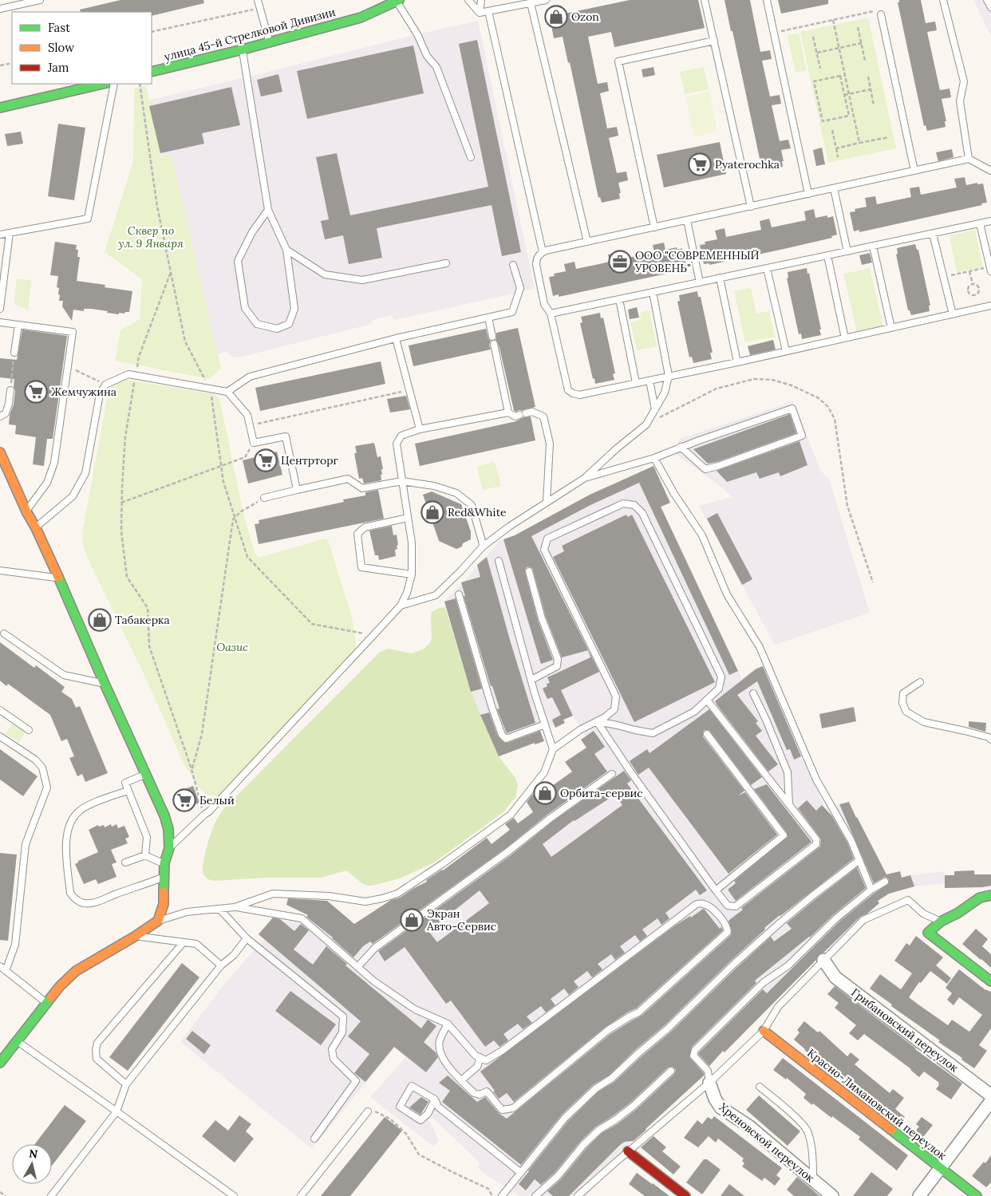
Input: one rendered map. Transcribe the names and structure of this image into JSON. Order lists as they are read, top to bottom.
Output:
{
  "streets": {
    "street": [
      "улица 45-й Стрелковой Дивизии",
      "Грибановский переулок",
      "Красно-Лимановский переулок",
      "Хреновской переулок"
    ]
  },
  "parks": ["Сквер по ул. 9 Января", "Оазис"],
  "places": {
    "shop": [
      "Ozon",
      "Red&White",
      "Табакерка",
      "Орбита-сервис",
      "Экран Авто-Сервис"
    ],
    "supermarket": [
      "Pyaterochka",
      "Жемчужина",
      "Центрторг",
      "Белый"
    ],
    "office": ["ООО \"СОВРЕМЕННЫЙ УРОВЕНЬ\""]
  },
  "legend": ["Fast", "Slow", "Jam"],
  "north": "top"
}
